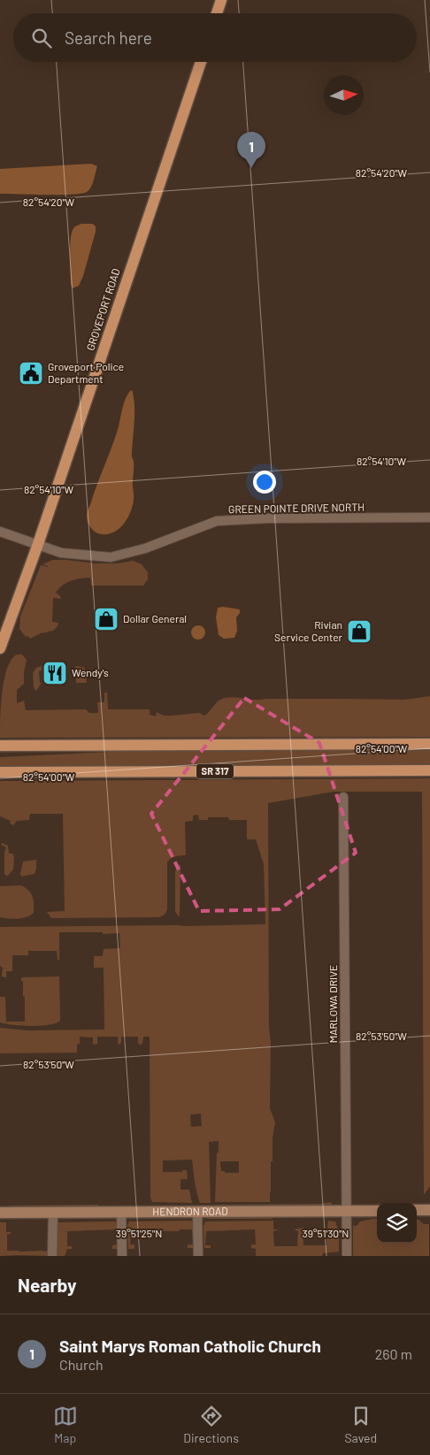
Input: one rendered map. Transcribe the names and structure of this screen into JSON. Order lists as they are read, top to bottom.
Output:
{
  "streets": {
    "main road": ["GROVEPORT ROAD", "SR 317"],
    "street": ["GREEN POINTE DRIVE NORTH", "MARLOWA DRIVE", "HENDRON ROAD"]
  },
  "crossings": [
    ["GROVEPORT ROAD", "GREEN POINTE DRIVE NORTH"],
    ["MARLOWA DRIVE", "HENDRON ROAD"]
  ],
  "places": {
    "public building": ["Groveport Police Department"],
    "shop": ["Dollar General", "Rivian Service Center"],
    "restaurant": ["Wendy's"]
  },
  "north": "right",
  "page": {
    "search": "Search here",
    "pins": "1",
    "heading": "Nearby",
    "list": [
      {
        "mark": "1",
        "name": "Saint Marys Roman Catholic Church",
        "note": "Church",
        "value": "260 m"
      }
    ],
    "nav": ["Map", "Directions", "Saved"]
  },
  "coordinates": [
    "82°54'20\"W",
    "82°54'10\"W",
    "82°54'00\"W",
    "82°53'50\"W",
    "39°51'25\"N",
    "39°51'30\"N"
  ]
}
